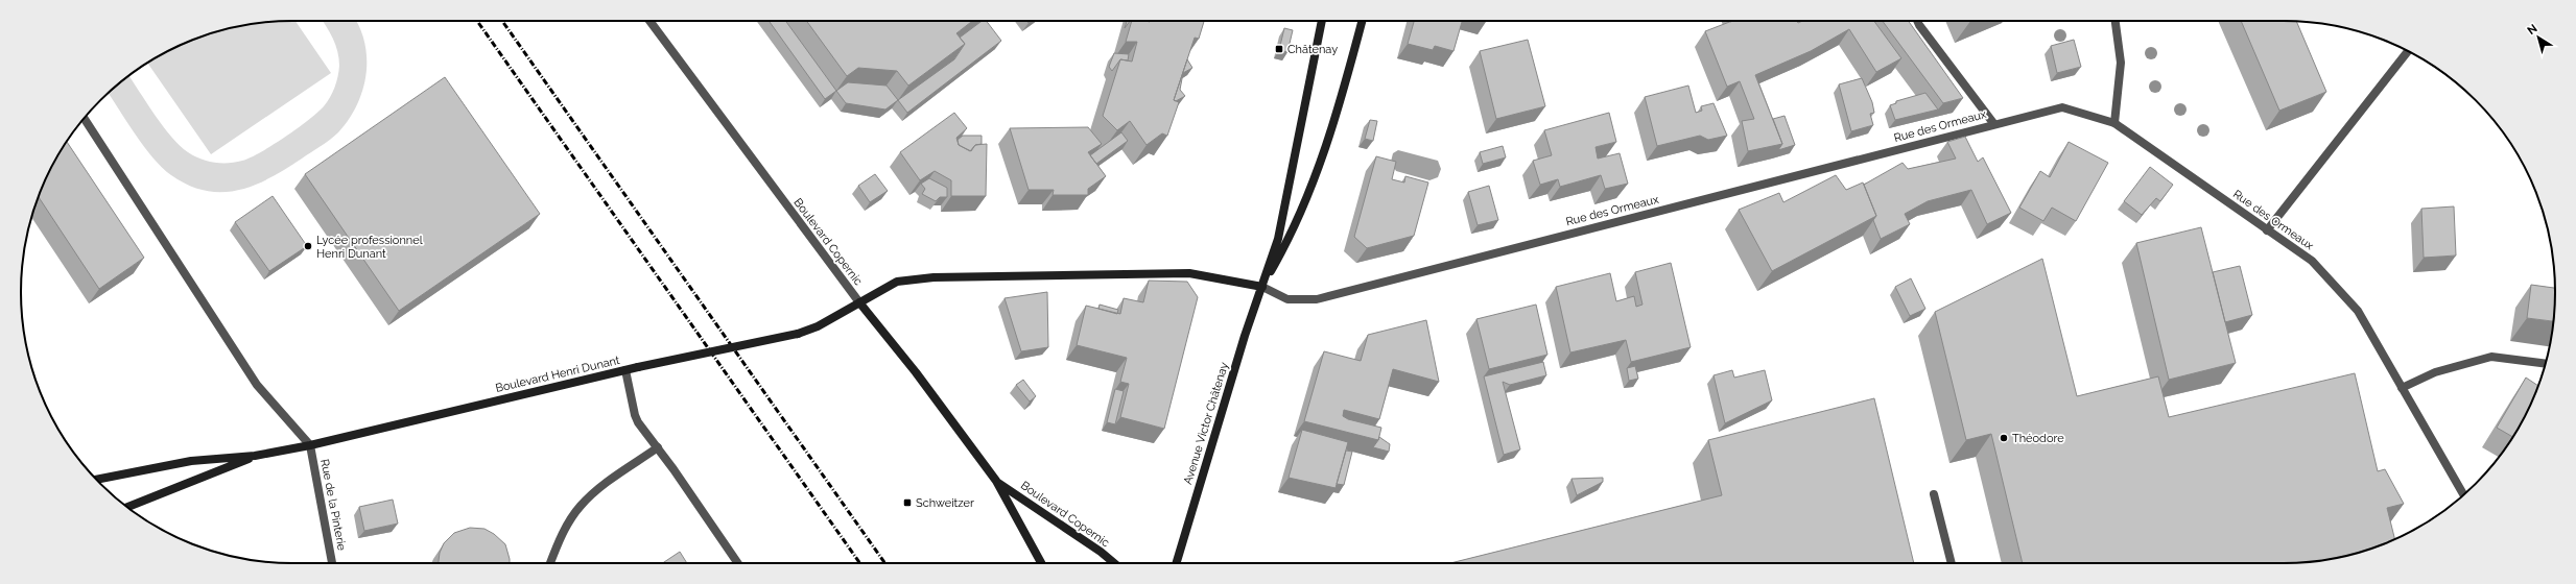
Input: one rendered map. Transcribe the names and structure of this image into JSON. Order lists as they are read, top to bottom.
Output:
{
  "streets": {
    "street": [
      "Rue des Ormeaux",
      "Boulevard Copernic",
      "Boulevard Henri Dunant",
      "Avenue Victor Châtenay",
      "Rue de la Pinterie"
    ]
  },
  "crossings": [
    ["Rue des Ormeaux", "Boulevard Henri Dunant"],
    ["Rue des Ormeaux", "Avenue Victor Châtenay"],
    ["Boulevard Copernic", "Boulevard Henri Dunant"],
    ["Boulevard Henri Dunant", "Avenue Victor Châtenay"],
    ["Boulevard Henri Dunant", "Rue de la Pinterie"]
  ],
  "places": {
    "transit": ["Châtenay", "Schweitzer"],
    "other": ["Lycée professionnel Henri Dunant", "Théodore"]
  },
  "north": "top left"
}
